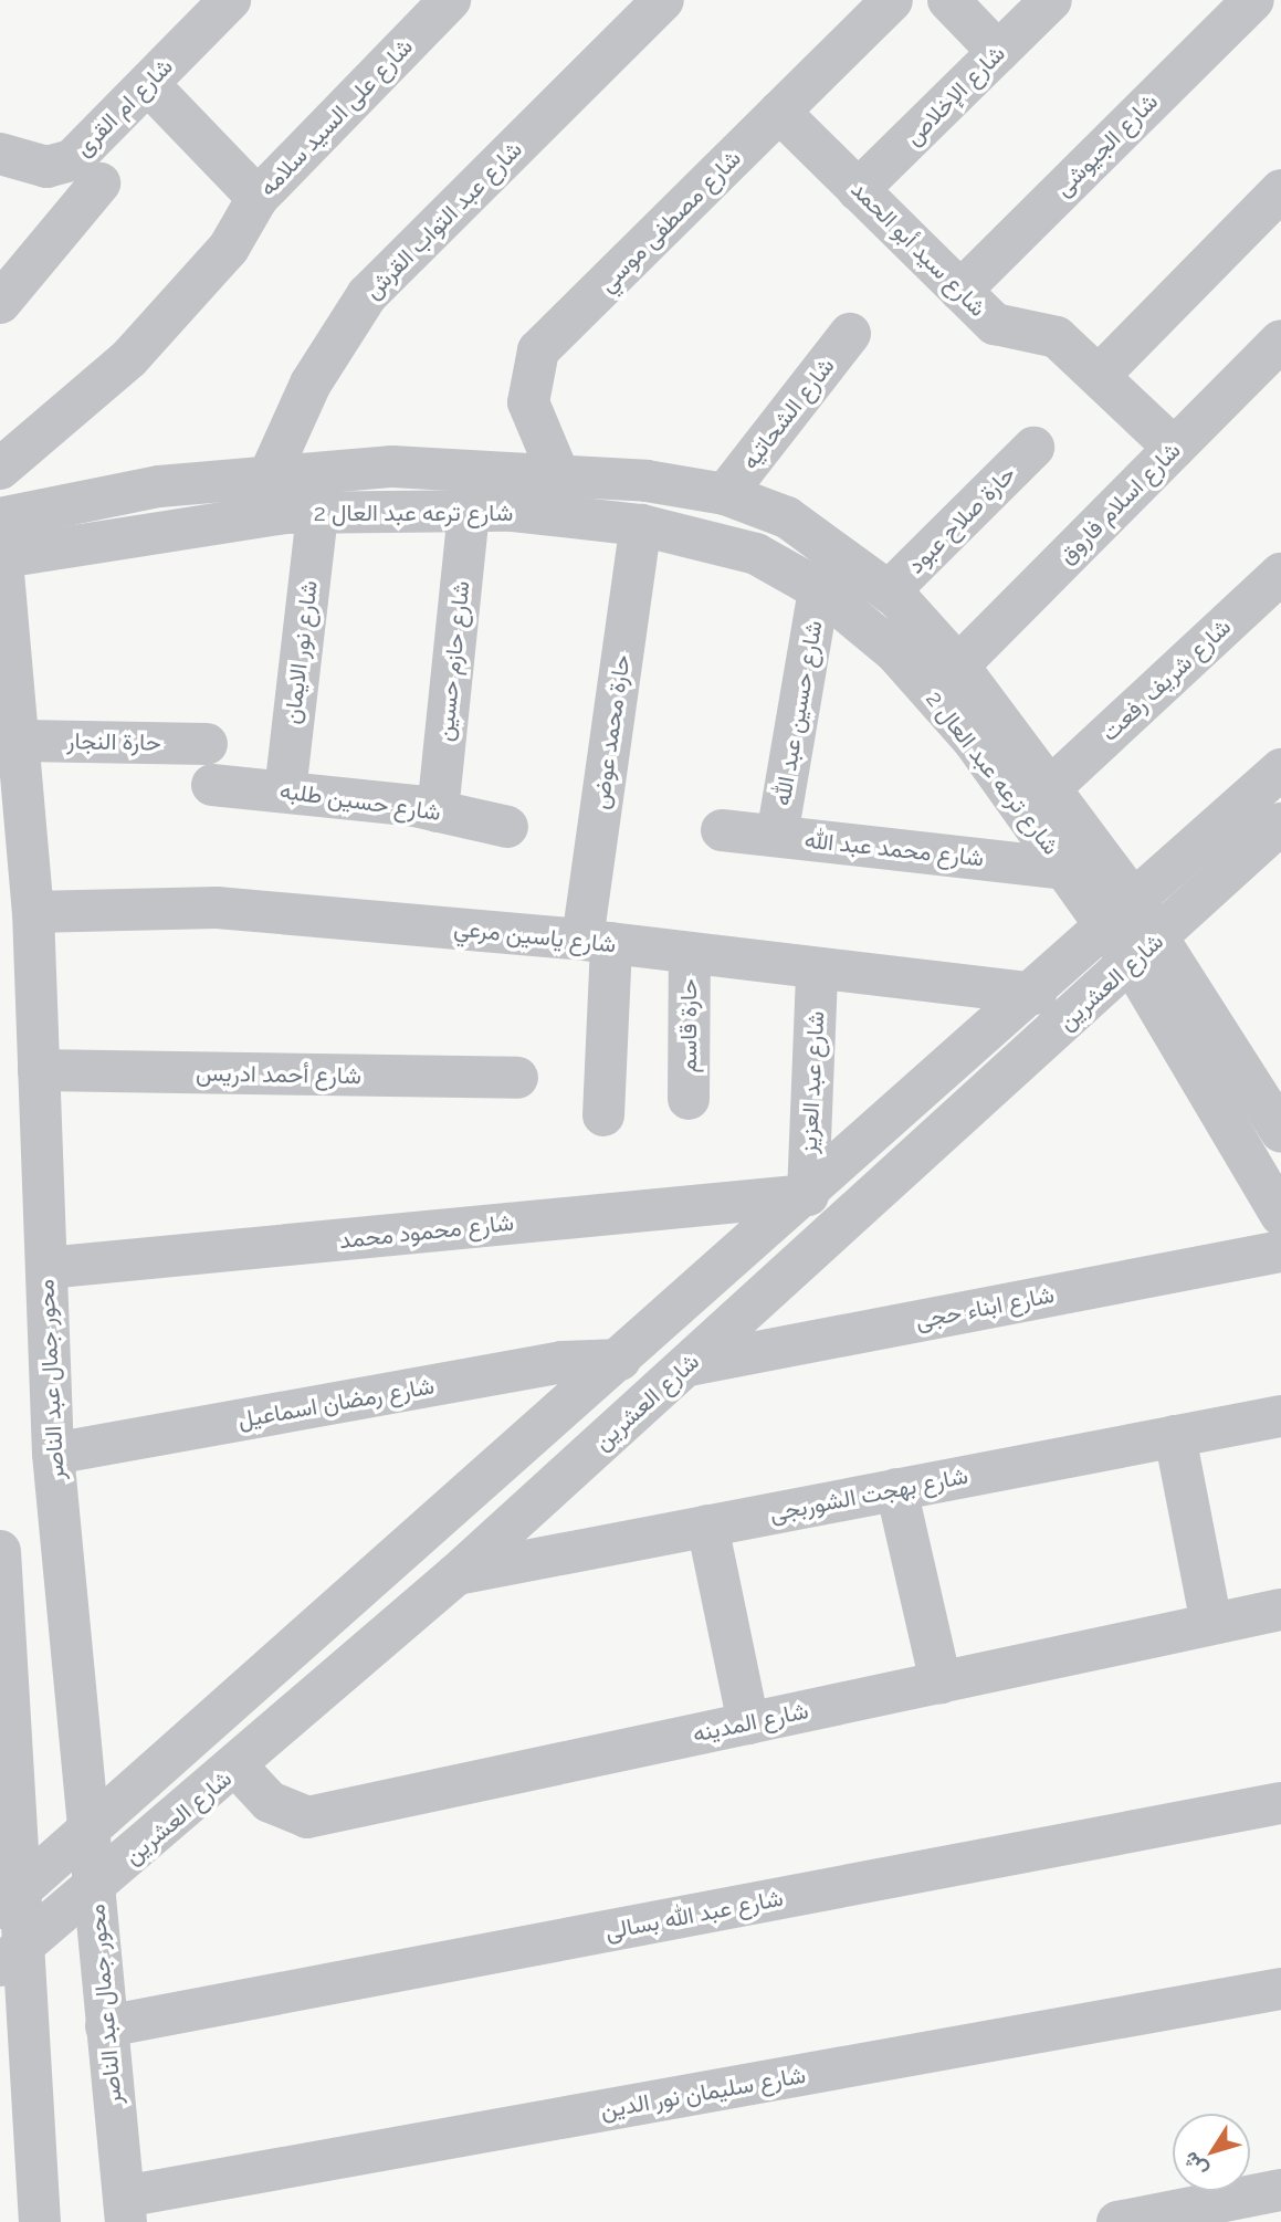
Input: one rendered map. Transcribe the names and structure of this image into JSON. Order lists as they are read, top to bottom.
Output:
{
  "streets": {
    "street": [
      "شارع الإخلاص",
      "شارع ام القرى",
      "شارع على السيد سلامه",
      "شارع الجيوشى",
      "شارع عبد التواب القرش",
      "شارع مصطفى موسي",
      "شارع سيد أبو الحمد",
      "شارع الشحاتيه",
      "شارع اسلام فاروق",
      "شارع ترعه عبد العال 2",
      "حارة صلاح عبود",
      "شارع نور الايمان",
      "شارع حازم حسين",
      "شارع شريف رفعت",
      "شارع حسين عبد الله",
      "حارة محمد عوض",
      "حارة النجار",
      "شارع حسين طلبه",
      "شارع محمد عبد الله",
      "شارع ياسين مرعي",
      "شارع العشرين",
      "حارة قاسم",
      "شارع أحمد ادريس",
      "شارع عبد العزيز",
      "شارع محمود محمد",
      "شارع ابناء حجى",
      "محور جمال عبد الناصر",
      "شارع رمضان اسماعيل",
      "شارع بهجت الشوربجى",
      "شارع المدينه",
      "شارع عبد الله بسالى",
      "شارع سليمان نور الدين"
    ]
  },
  "crossings": [
    ["شارع الإخلاص", "شارع سيد أبو الحمد"],
    ["شارع الجيوشى", "شارع سيد أبو الحمد"],
    ["شارع عبد التواب القرش", "شارع ترعه عبد العال 2"],
    ["شارع مصطفى موسي", "شارع سيد أبو الحمد"],
    ["شارع مصطفى موسي", "شارع ترعه عبد العال 2"],
    ["شارع سيد أبو الحمد", "شارع اسلام فاروق"],
    ["شارع الشحاتيه", "شارع ترعه عبد العال 2"],
    ["شارع اسلام فاروق", "شارع ترعه عبد العال 2"],
    ["شارع ترعه عبد العال 2", "حارة صلاح عبود"],
    ["شارع ترعه عبد العال 2", "شارع نور الايمان"],
    ["شارع ترعه عبد العال 2", "شارع حازم حسين"],
    ["شارع ترعه عبد العال 2", "شارع شريف رفعت"],
    ["شارع ترعه عبد العال 2", "شارع حسين عبد الله"],
    ["شارع ترعه عبد العال 2", "حارة محمد عوض"],
    ["شارع ترعه عبد العال 2", "شارع محمد عبد الله"],
    ["شارع ترعه عبد العال 2", "شارع العشرين"],
    ["شارع ترعه عبد العال 2", "محور جمال عبد الناصر"],
    ["شارع نور الايمان", "شارع حسين طلبه"],
    ["شارع حازم حسين", "شارع حسين طلبه"],
    ["شارع حسين عبد الله", "شارع محمد عبد الله"],
    ["حارة محمد عوض", "شارع ياسين مرعي"],
    ["حارة النجار", "محور جمال عبد الناصر"],
    ["شارع ياسين مرعي", "شارع العشرين"],
    ["شارع ياسين مرعي", "حارة قاسم"],
    ["شارع ياسين مرعي", "شارع عبد العزيز"],
    ["شارع ياسين مرعي", "محور جمال عبد الناصر"],
    ["شارع العشرين", "شارع عبد العزيز"],
    ["شارع العشرين", "شارع محمود محمد"],
    ["شارع العشرين", "شارع ابناء حجى"],
    ["شارع العشرين", "محور جمال عبد الناصر"],
    ["شارع العشرين", "شارع رمضان اسماعيل"],
    ["شارع العشرين", "شارع بهجت الشوربجى"],
    ["شارع العشرين", "شارع المدينه"],
    ["شارع أحمد ادريس", "محور جمال عبد الناصر"],
    ["شارع عبد العزيز", "شارع محمود محمد"],
    ["شارع محمود محمد", "محور جمال عبد الناصر"],
    ["محور جمال عبد الناصر", "شارع رمضان اسماعيل"],
    ["محور جمال عبد الناصر", "شارع عبد الله بسالى"],
    ["محور جمال عبد الناصر", "شارع سليمان نور الدين"]
  ],
  "north": "bottom left"
}
